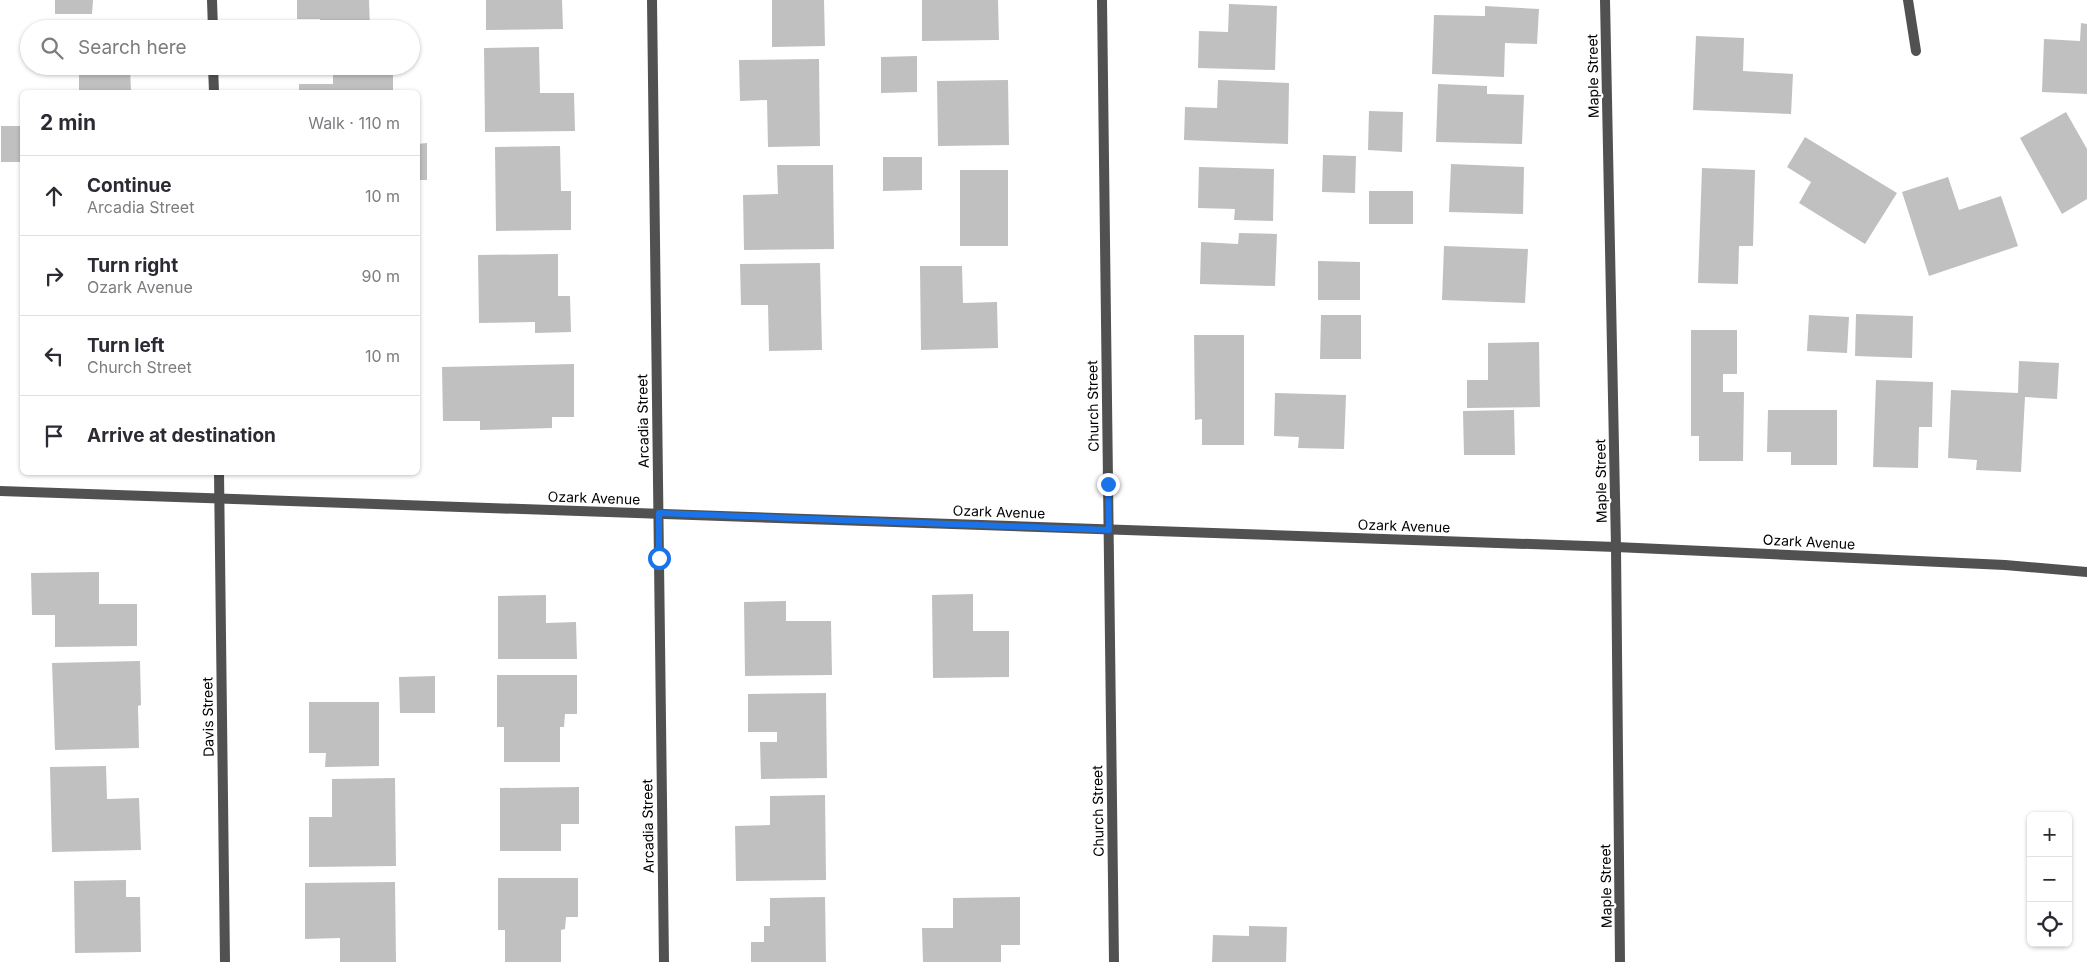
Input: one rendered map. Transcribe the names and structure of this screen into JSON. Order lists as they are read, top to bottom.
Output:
{
  "streets": {
    "street": [
      "Maple Street",
      "Church Street",
      "Arcadia Street",
      "Ozark Avenue",
      "Davis Street"
    ]
  },
  "crossings": [
    ["Maple Street", "Ozark Avenue"],
    ["Church Street", "Ozark Avenue"],
    ["Arcadia Street", "Ozark Avenue"],
    ["Ozark Avenue", "Davis Street"]
  ],
  "page": {
    "search": "Search here",
    "heading": ["2 min", "Walk · 110 m"],
    "list": [
      ["Continue", "Arcadia Street", "10 m"],
      ["Turn right", "Ozark Avenue", "90 m"],
      ["Turn left", "Church Street", "10 m"],
      "Arrive at destination"
    ],
    "map_buttons": ["+", "−"]
  }
}
